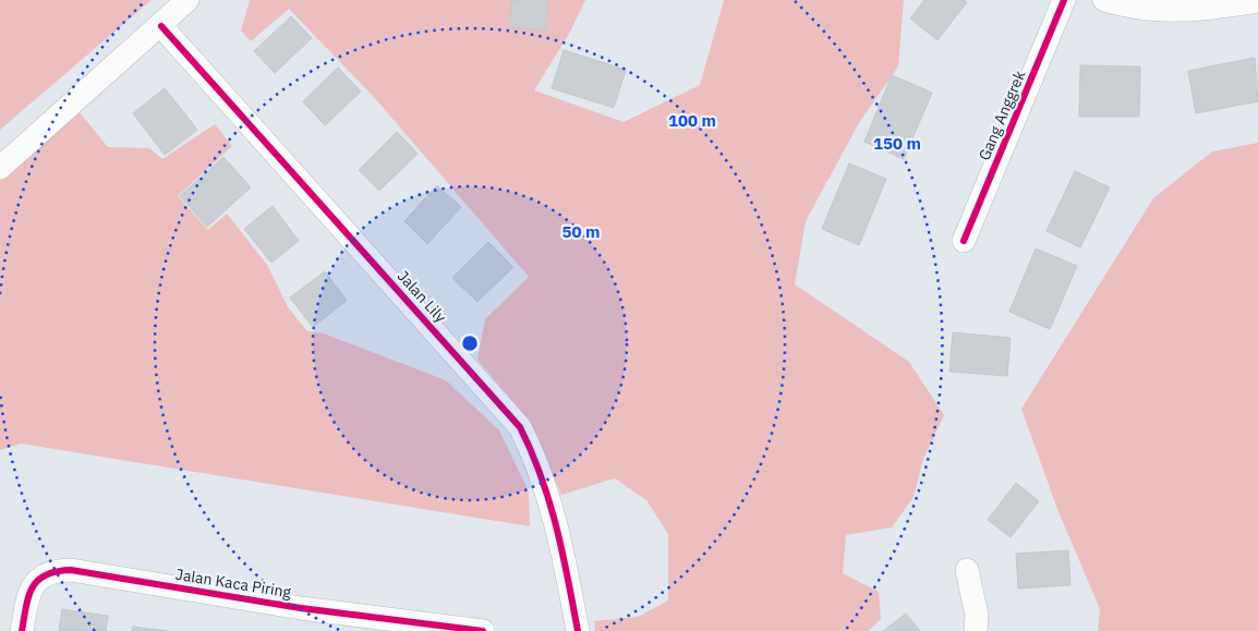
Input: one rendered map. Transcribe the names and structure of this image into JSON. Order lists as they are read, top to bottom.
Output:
{
  "streets": {
    "street": ["Gang Anggrek", "Jalan Lily", "Jalan Kaca Piring"]
  },
  "rings": ["100 m", "150 m", "50 m"]
}
